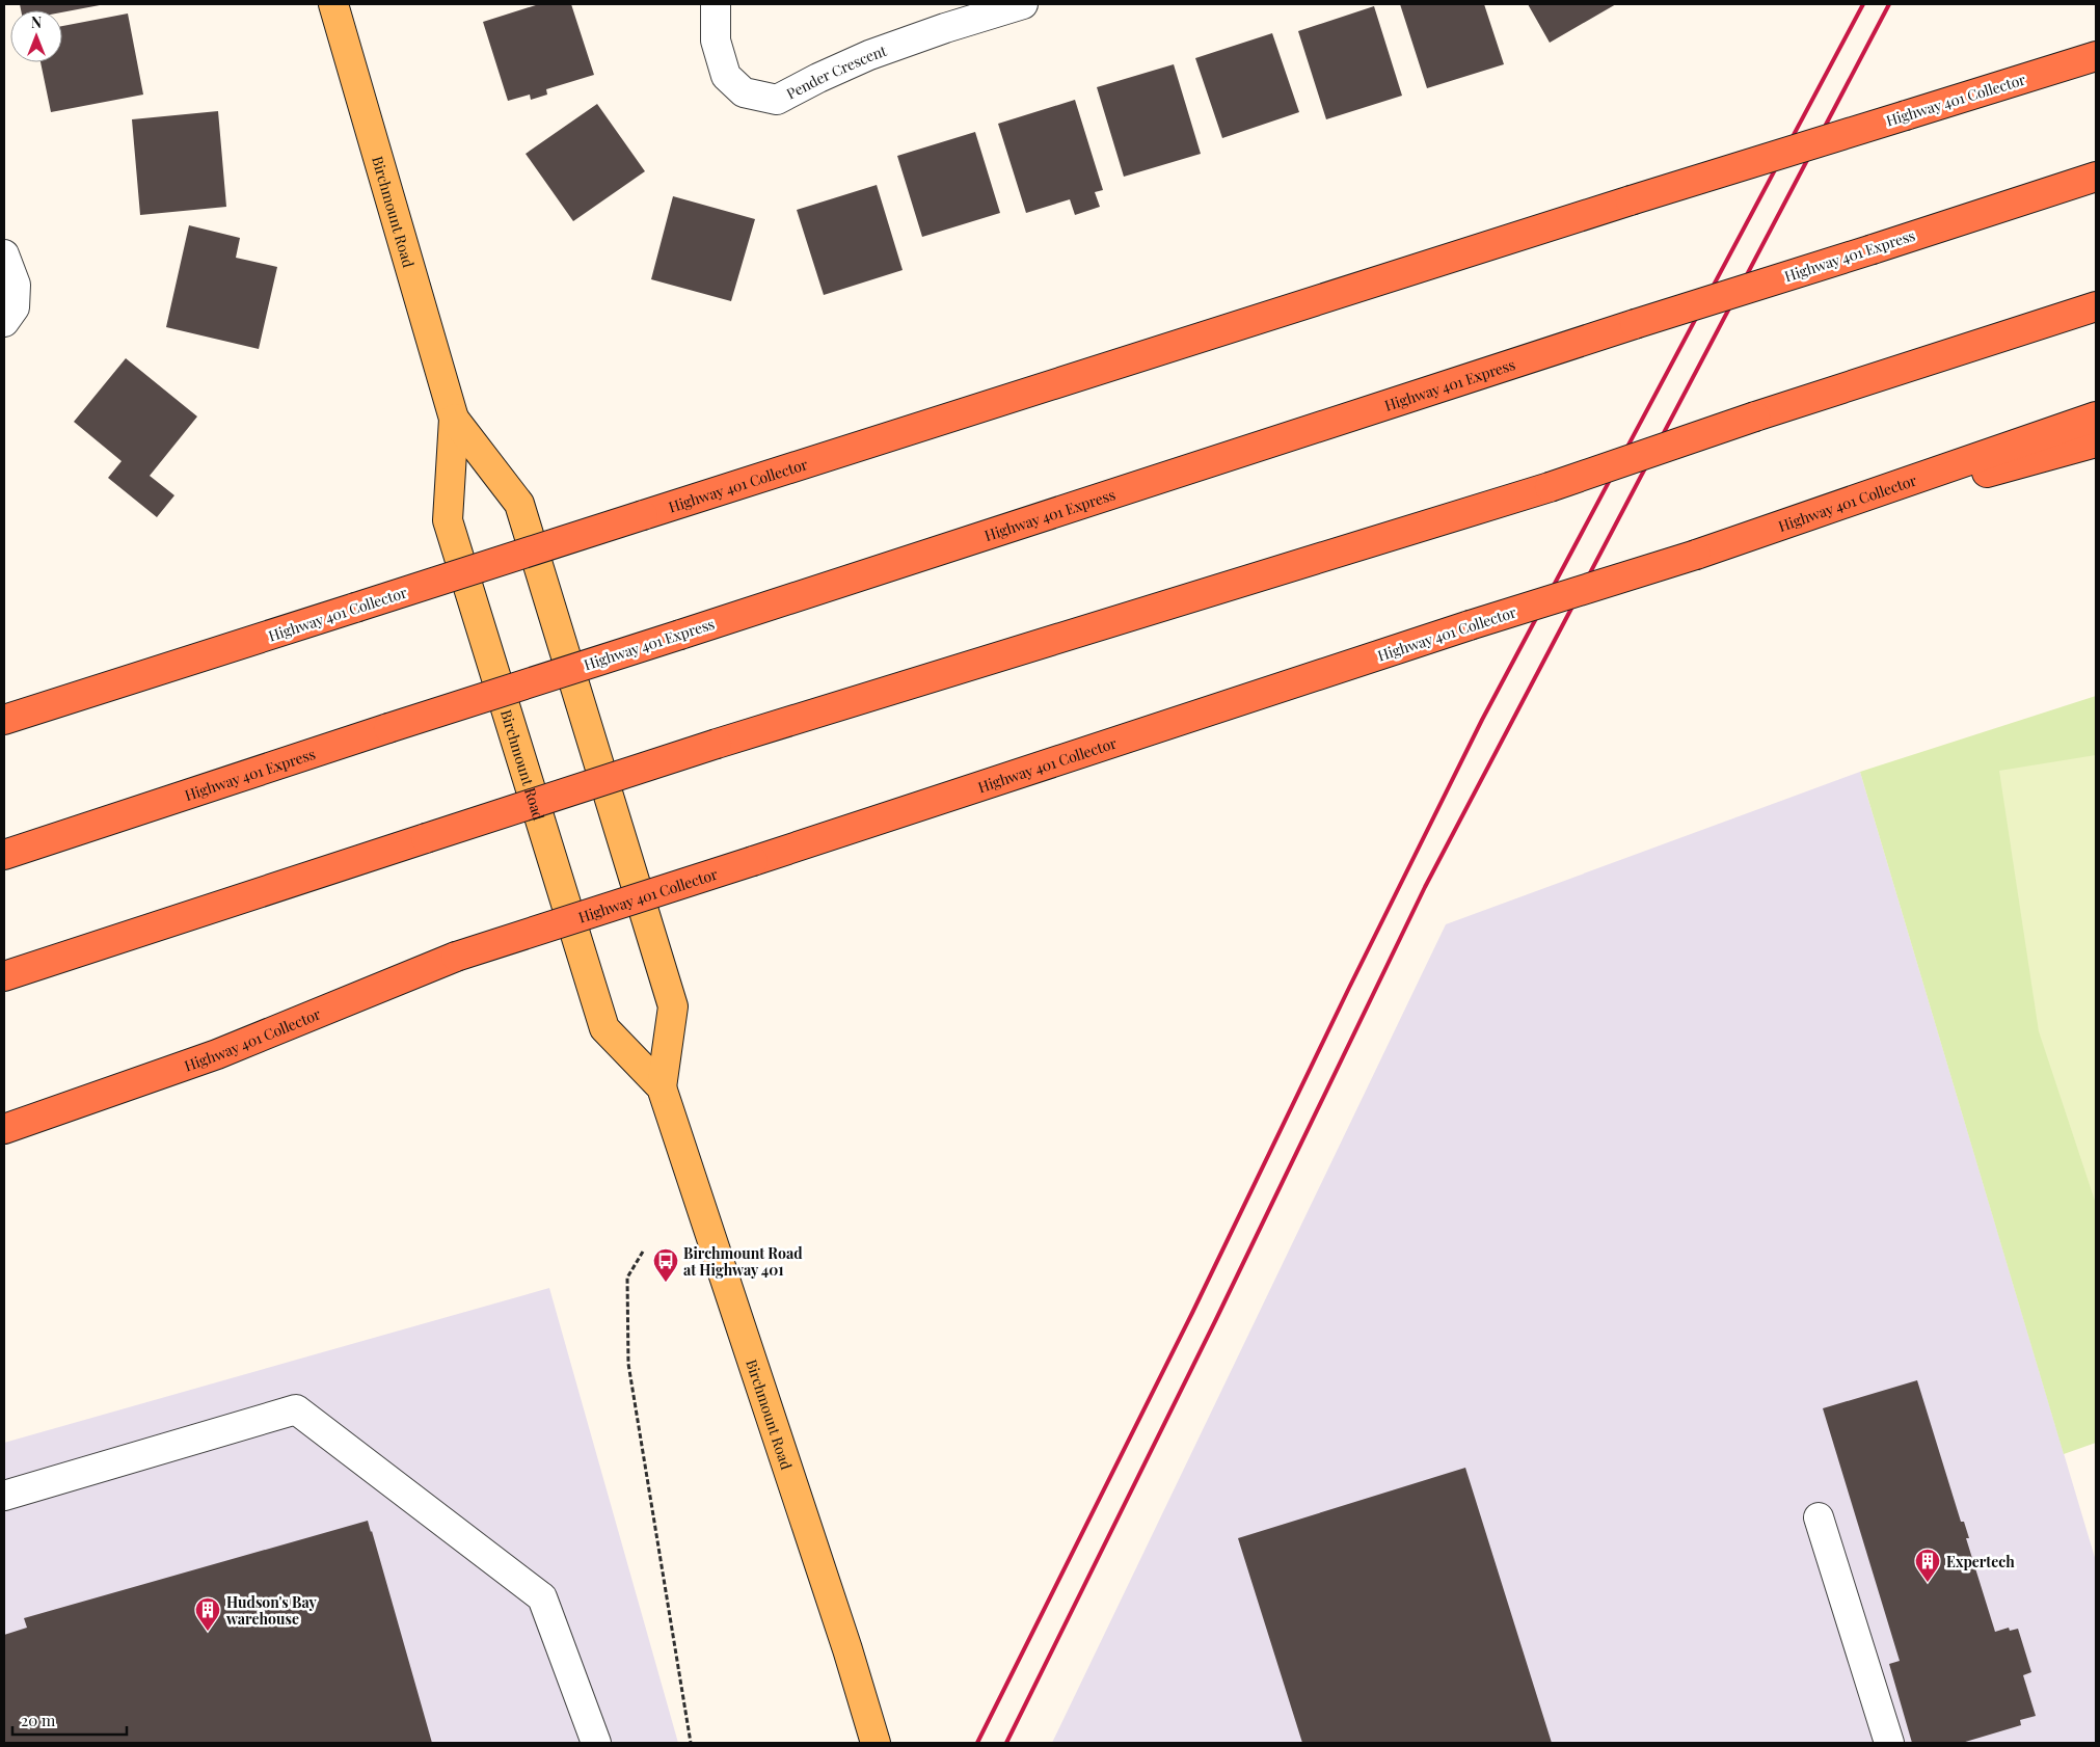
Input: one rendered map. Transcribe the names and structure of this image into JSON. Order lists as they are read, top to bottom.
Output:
{
  "streets": {
    "highway": ["Highway 401 Collector", "Highway 401 Express"],
    "main road": ["Birchmount Road"],
    "street": ["Pender Crescent"]
  },
  "places": {
    "bus stop": ["Birchmount Road at Highway 401"],
    "building": ["Expertech", "Hudson's Bay warehouse"]
  },
  "scale_bar": "20 m",
  "north": "top"
}
